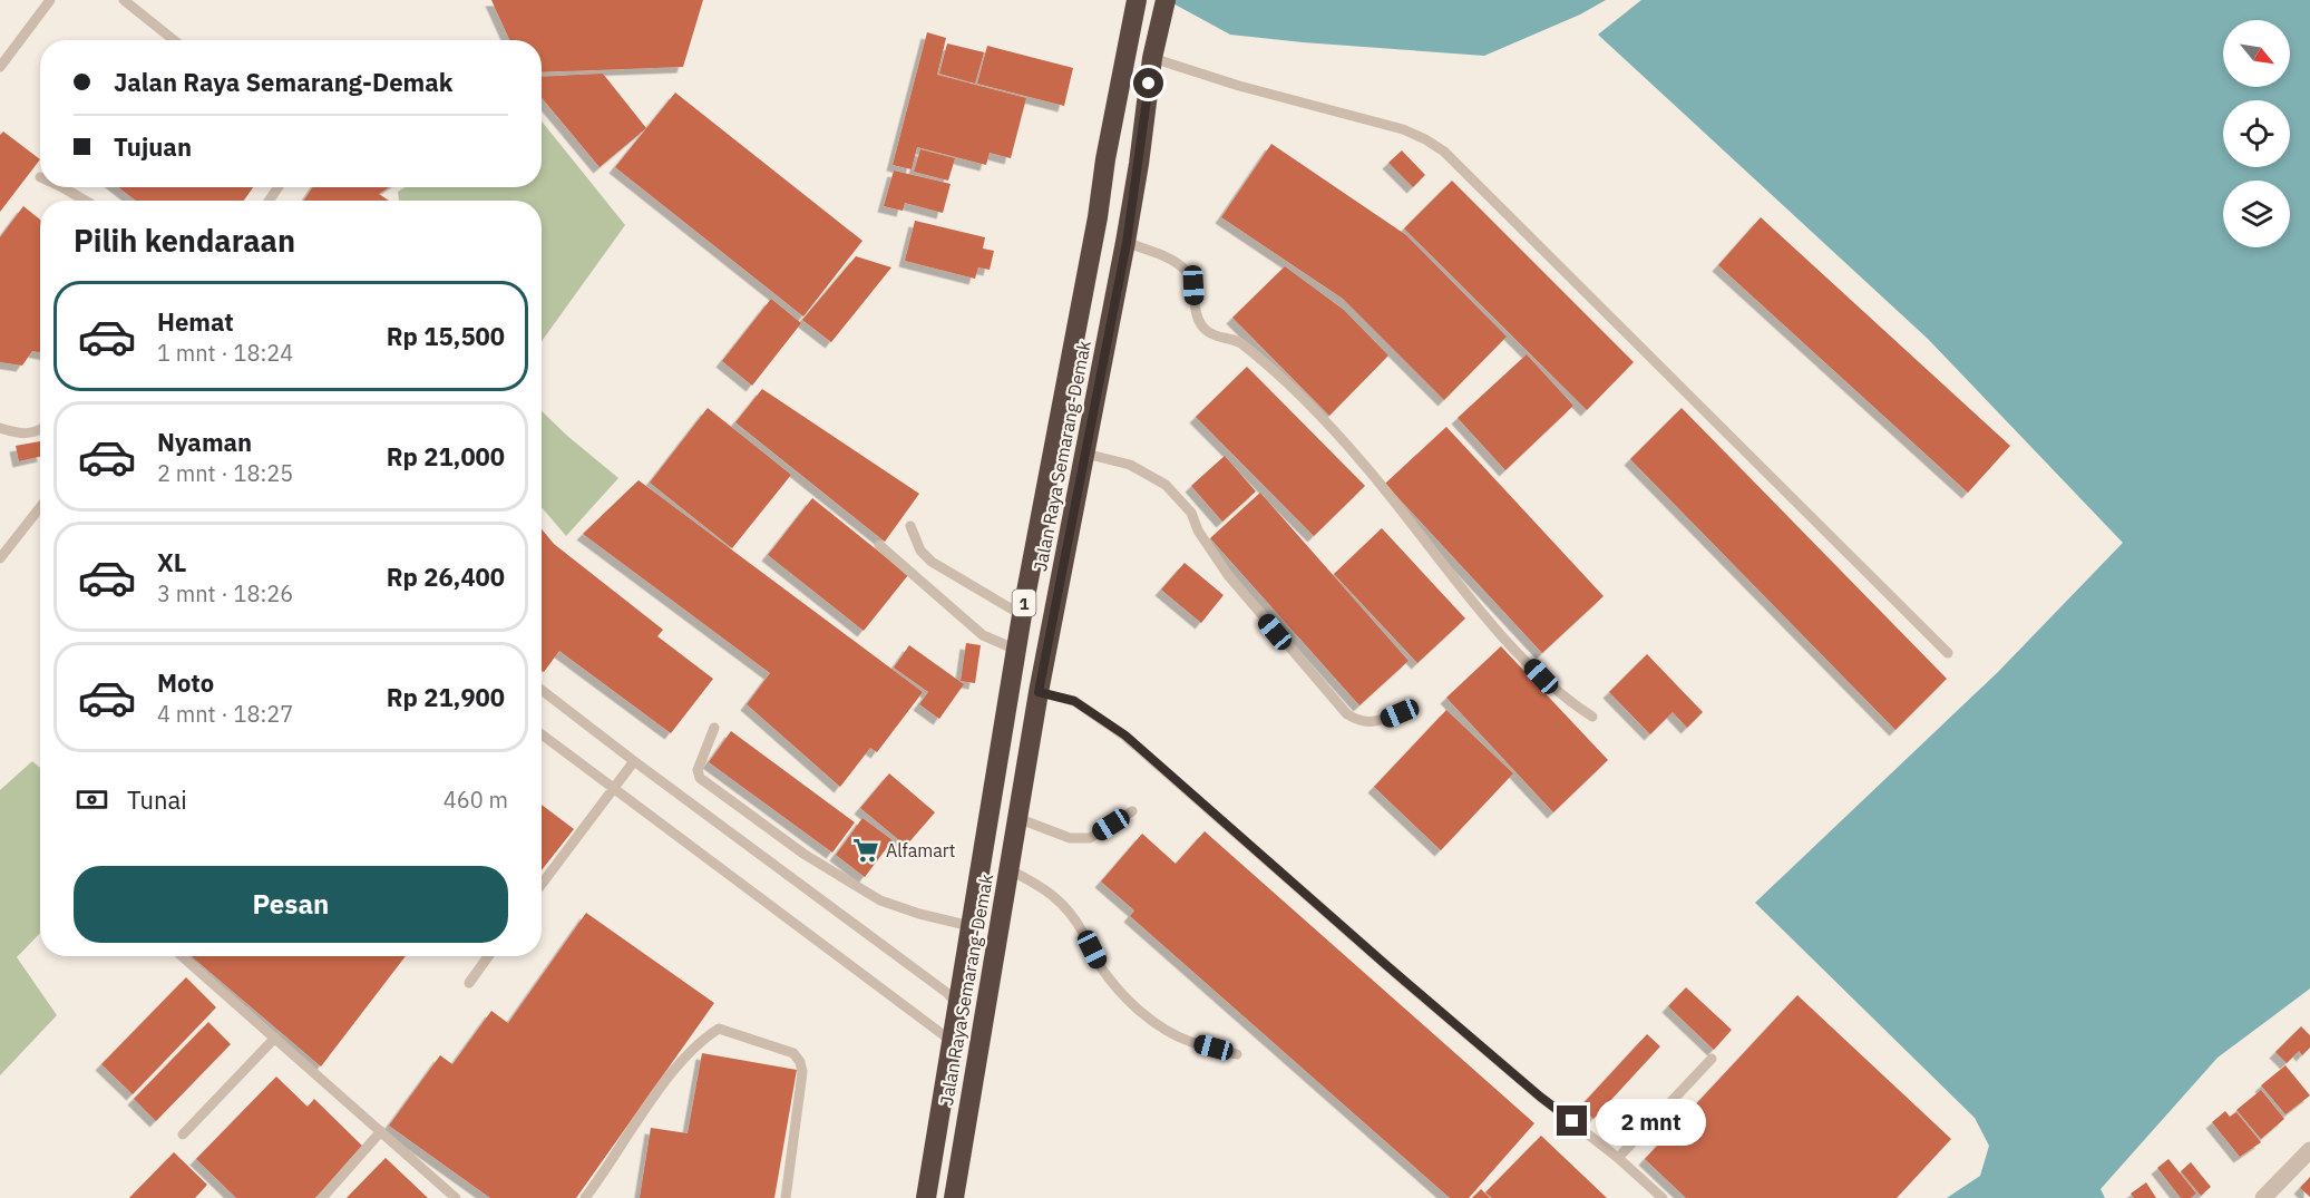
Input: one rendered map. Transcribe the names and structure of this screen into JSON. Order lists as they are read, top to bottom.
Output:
{
  "streets": {
    "highway": ["Jalan Raya Semarang-Demak", "1"]
  },
  "places": {
    "supermarket": ["Alfamart"]
  },
  "north": "bottom right",
  "page": {
    "banner": ["Jalan Raya Semarang-Demak", "Tujuan"],
    "heading": "Pilih kendaraan",
    "list": [
      {
        "name": "Hemat",
        "note": "1 mnt · 18:24",
        "value": "Rp 15,500"
      },
      {
        "name": "Nyaman",
        "note": "2 mnt · 18:25",
        "value": "Rp 21,000"
      },
      {
        "name": "XL",
        "note": "3 mnt · 18:26",
        "value": "Rp 26,400"
      },
      {
        "name": "Moto",
        "note": "4 mnt · 18:27",
        "value": "Rp 21,900"
      }
    ],
    "pay": ["Tunai", "460 m"],
    "buttons": "Pesan",
    "bubble": "2 mnt"
  }
}
